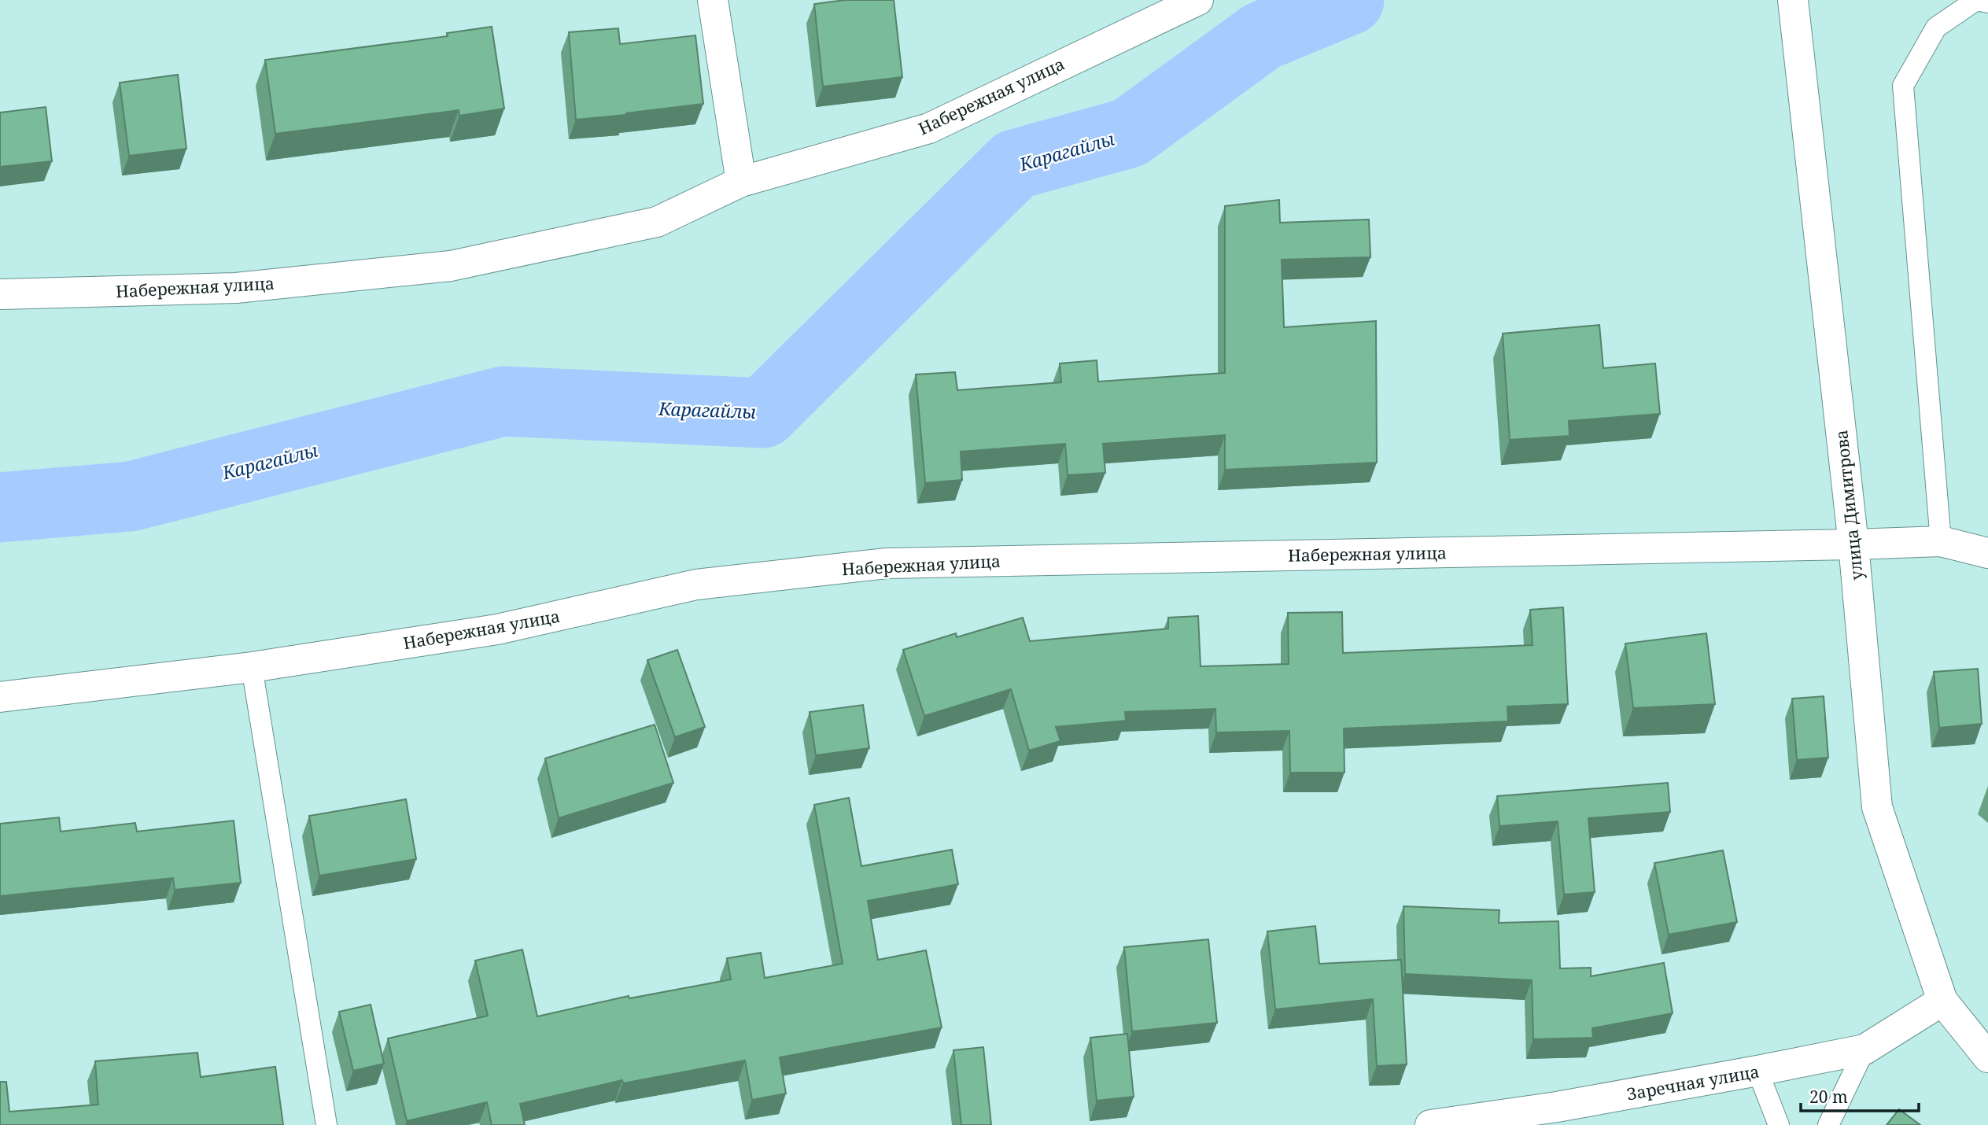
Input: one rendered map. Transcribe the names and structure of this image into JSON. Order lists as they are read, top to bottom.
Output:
{
  "streets": {
    "street": ["Набережная улица", "улица Димитрова", "Заречная улица"]
  },
  "crossings": [
    ["Набережная улица", "улица Димитрова"],
    ["улица Димитрова", "Заречная улица"]
  ],
  "water": ["Карагайлы"],
  "scale_bar": "20 m"
}
